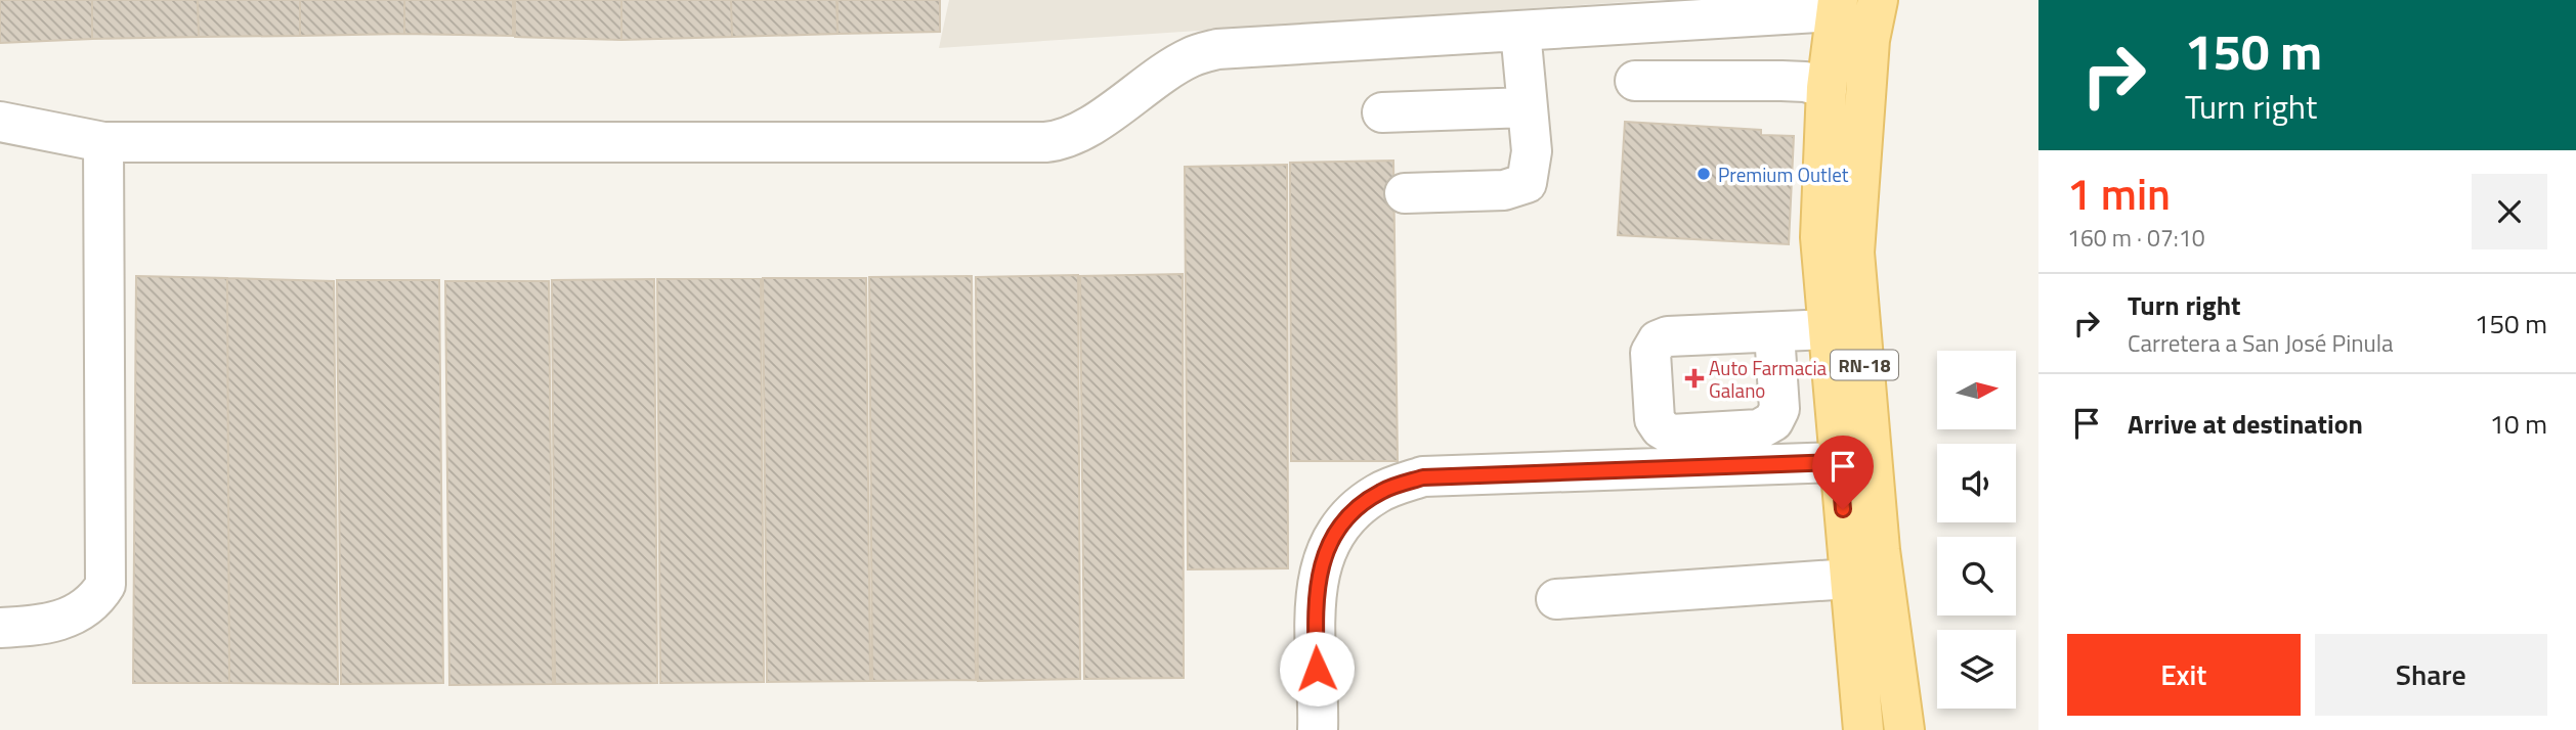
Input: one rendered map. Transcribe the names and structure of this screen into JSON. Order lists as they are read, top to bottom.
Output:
{
  "streets": {
    "main road": ["RN-18"]
  },
  "places": {
    "other": ["Premium Outlet"],
    "health": ["Auto Farmacia Galano"]
  },
  "north": "right",
  "page": {
    "turn": ["150 m", "Turn right"],
    "heading": ["1 min", "160 m · 07:10"],
    "list": [
      {
        "name": "Turn right",
        "note": "Carretera a San José Pinula",
        "value": "150 m"
      },
      {
        "name": "Arrive at destination",
        "value": "10 m"
      }
    ],
    "buttons": ["Exit", "Share"]
  }
}
